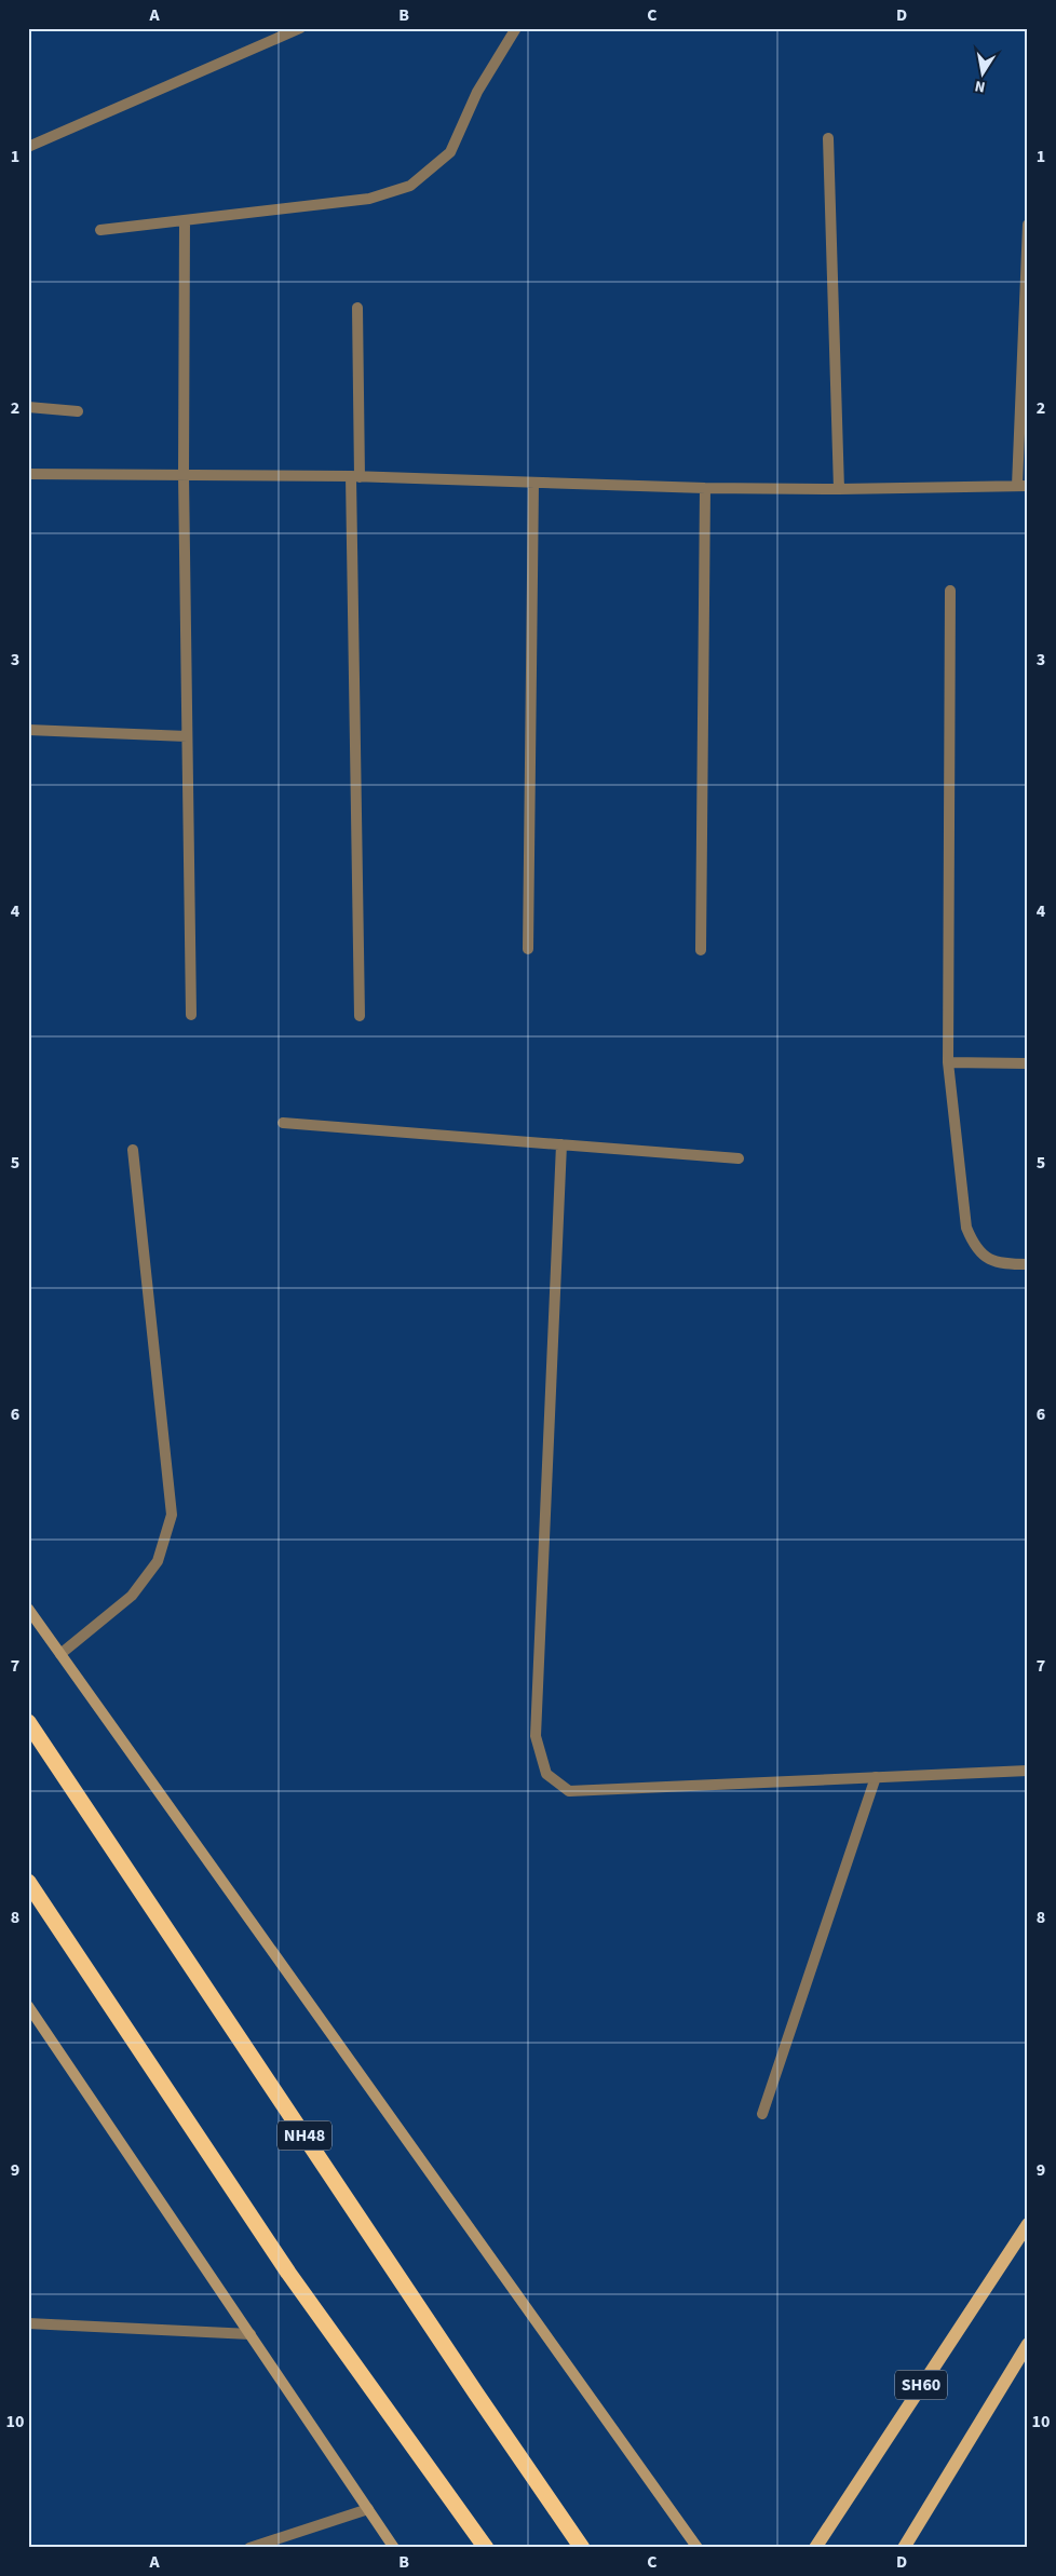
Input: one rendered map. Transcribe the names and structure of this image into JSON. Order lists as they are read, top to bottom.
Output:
{
  "streets": {
    "highway": ["NH48"],
    "main road": ["SH60"]
  },
  "north": "bottom",
  "grid": {
    "columns": [
      "A",
      "B",
      "C",
      "D"
    ],
    "rows": [
      "1",
      "2",
      "3",
      "4",
      "5",
      "6",
      "7",
      "8",
      "9",
      "10"
    ]
  }
}
